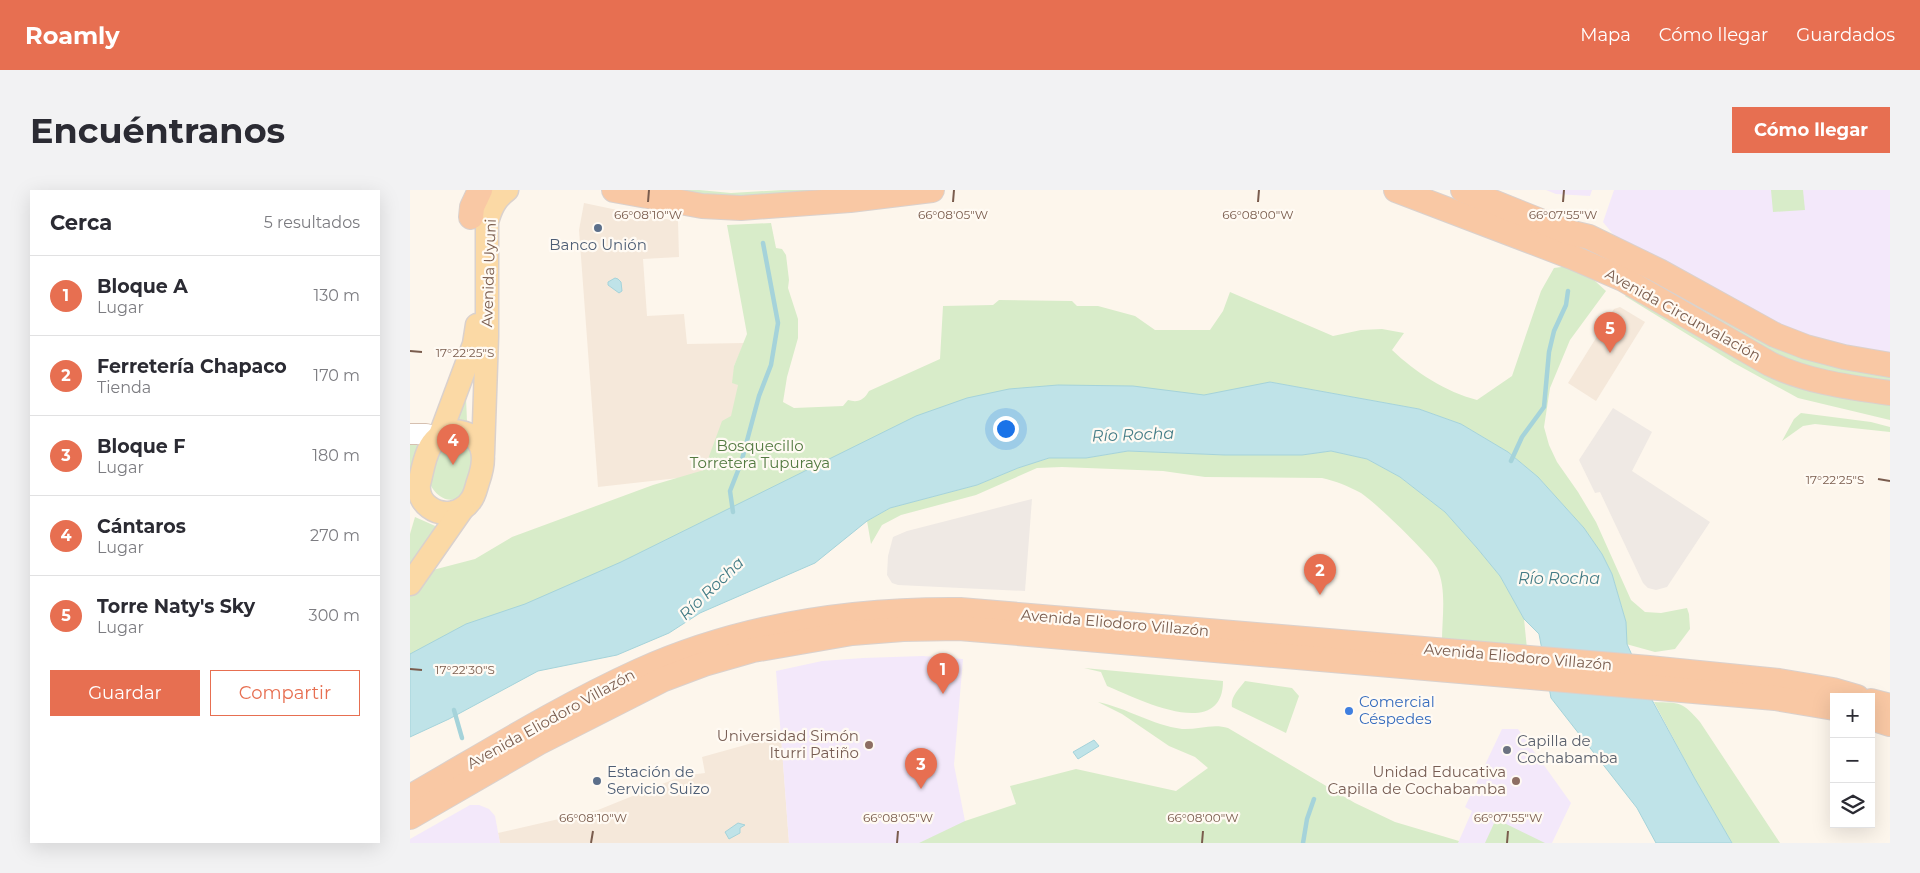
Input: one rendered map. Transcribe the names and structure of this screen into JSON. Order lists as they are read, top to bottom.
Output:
{
  "streets": {
    "highway": ["Avenida Circunvalación", "Avenida Eliodoro Villazón"],
    "main road": ["Avenida Uyuni"]
  },
  "water": ["Río Rocha"],
  "parks": ["Bosquecillo Torretera Tupuraya"],
  "places": [
    "Banco Unión",
    "Comercial Céspedes",
    "Universidad Simón Iturri Patiño",
    "Capilla de Cochabamba",
    "Estación de Servicio Suizo",
    "Unidad Educativa Capilla de Cochabamba"
  ],
  "page": {
    "header": "Roamly",
    "nav": ["Mapa", "Cómo llegar", "Guardados"],
    "buttons": [
      "Cómo llegar",
      ["Guardar", "Compartir"]
    ],
    "title": "Encuéntranos",
    "heading": ["Cerca", "5 resultados"],
    "list": [
      {
        "mark": "1",
        "name": "Bloque A",
        "note": "Lugar",
        "value": "130 m"
      },
      {
        "mark": "2",
        "name": "Ferretería Chapaco",
        "note": "Tienda",
        "value": "170 m"
      },
      {
        "mark": "3",
        "name": "Bloque F",
        "note": "Lugar",
        "value": "180 m"
      },
      {
        "mark": "4",
        "name": "Cántaros",
        "note": "Lugar",
        "value": "270 m"
      },
      {
        "mark": "5",
        "name": "Torre Naty's Sky",
        "note": "Lugar",
        "value": "300 m"
      }
    ],
    "pins": [
      "5",
      "4",
      "2",
      "1",
      "3"
    ],
    "map_buttons": ["+", "−"]
  },
  "coordinates": [
    "66°08'10\"W",
    "66°08'05\"W",
    "66°08'00\"W",
    "66°07'55\"W",
    "17°22'25\"S",
    "17°22'30\"S"
  ]
}
